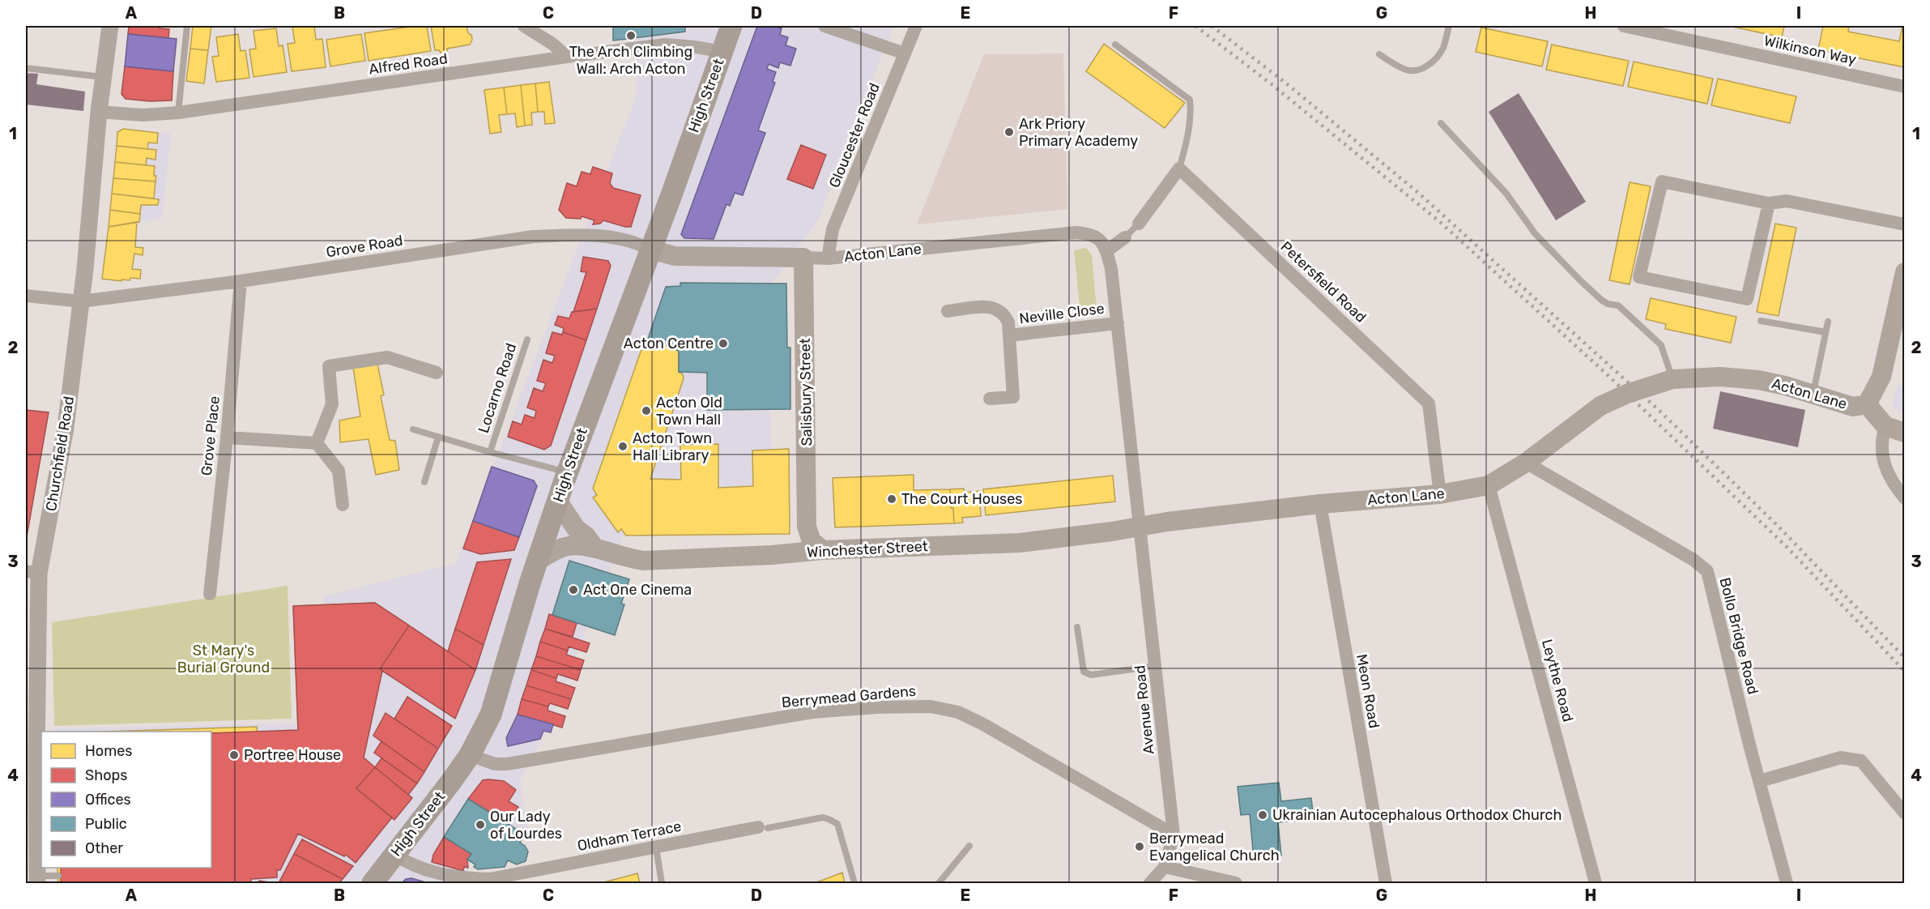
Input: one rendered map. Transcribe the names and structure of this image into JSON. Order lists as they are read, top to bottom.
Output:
{
  "streets": {
    "main road": [
      "High Street",
      "Acton Lane",
      "Salisbury Street",
      "Winchester Street"
    ],
    "street": [
      "Wilkinson Way",
      "Alfred Road",
      "Gloucester Road",
      "Grove Road",
      "Petersfield Road",
      "Neville Close",
      "Grove Place",
      "Churchfield Road",
      "Bollo Bridge Road",
      "Leythe Road",
      "Meon Road",
      "Berrymead Gardens",
      "Avenue Road",
      "Oldham Terrace"
    ],
    "lane": ["Locarno Road"]
  },
  "crossings": [
    ["Alfred Road", "High Street"],
    ["Alfred Road", "Churchfield Road"],
    ["High Street", "Grove Road"],
    ["High Street", "Acton Lane"],
    ["High Street", "Locarno Road"],
    ["High Street", "Winchester Street"],
    ["High Street", "Berrymead Gardens"],
    ["High Street", "Oldham Terrace"],
    ["Gloucester Road", "Acton Lane"],
    ["Grove Road", "Acton Lane"],
    ["Grove Road", "Grove Place"],
    ["Grove Road", "Churchfield Road"],
    ["Acton Lane", "Petersfield Road"],
    ["Acton Lane", "Neville Close"],
    ["Acton Lane", "Salisbury Street"],
    ["Acton Lane", "Winchester Street"],
    ["Acton Lane", "Bollo Bridge Road"],
    ["Acton Lane", "Leythe Road"],
    ["Acton Lane", "Meon Road"],
    ["Acton Lane", "Avenue Road"],
    ["Salisbury Street", "Winchester Street"],
    ["Winchester Street", "Avenue Road"],
    ["Berrymead Gardens", "Avenue Road"]
  ],
  "parks": ["St Mary's Burial Ground"],
  "places": [
    "The Arch Climbing Wall: Arch Acton",
    "Ark Priory Primary Academy",
    "Acton Centre",
    "Acton Old Town Hall",
    "Acton Town Hall Library",
    "The Court Houses",
    "Act One Cinema",
    "Portree House",
    "Ukrainian Autocephalous Orthodox Church",
    "Our Lady of Lourdes",
    "Berrymead Evangelical Church"
  ],
  "legend": [
    "Homes",
    "Shops",
    "Offices",
    "Public",
    "Other"
  ],
  "grid": {
    "columns": [
      "A",
      "B",
      "C",
      "D",
      "E",
      "F",
      "G",
      "H",
      "I"
    ],
    "rows": [
      "1",
      "2",
      "3",
      "4"
    ]
  }
}
